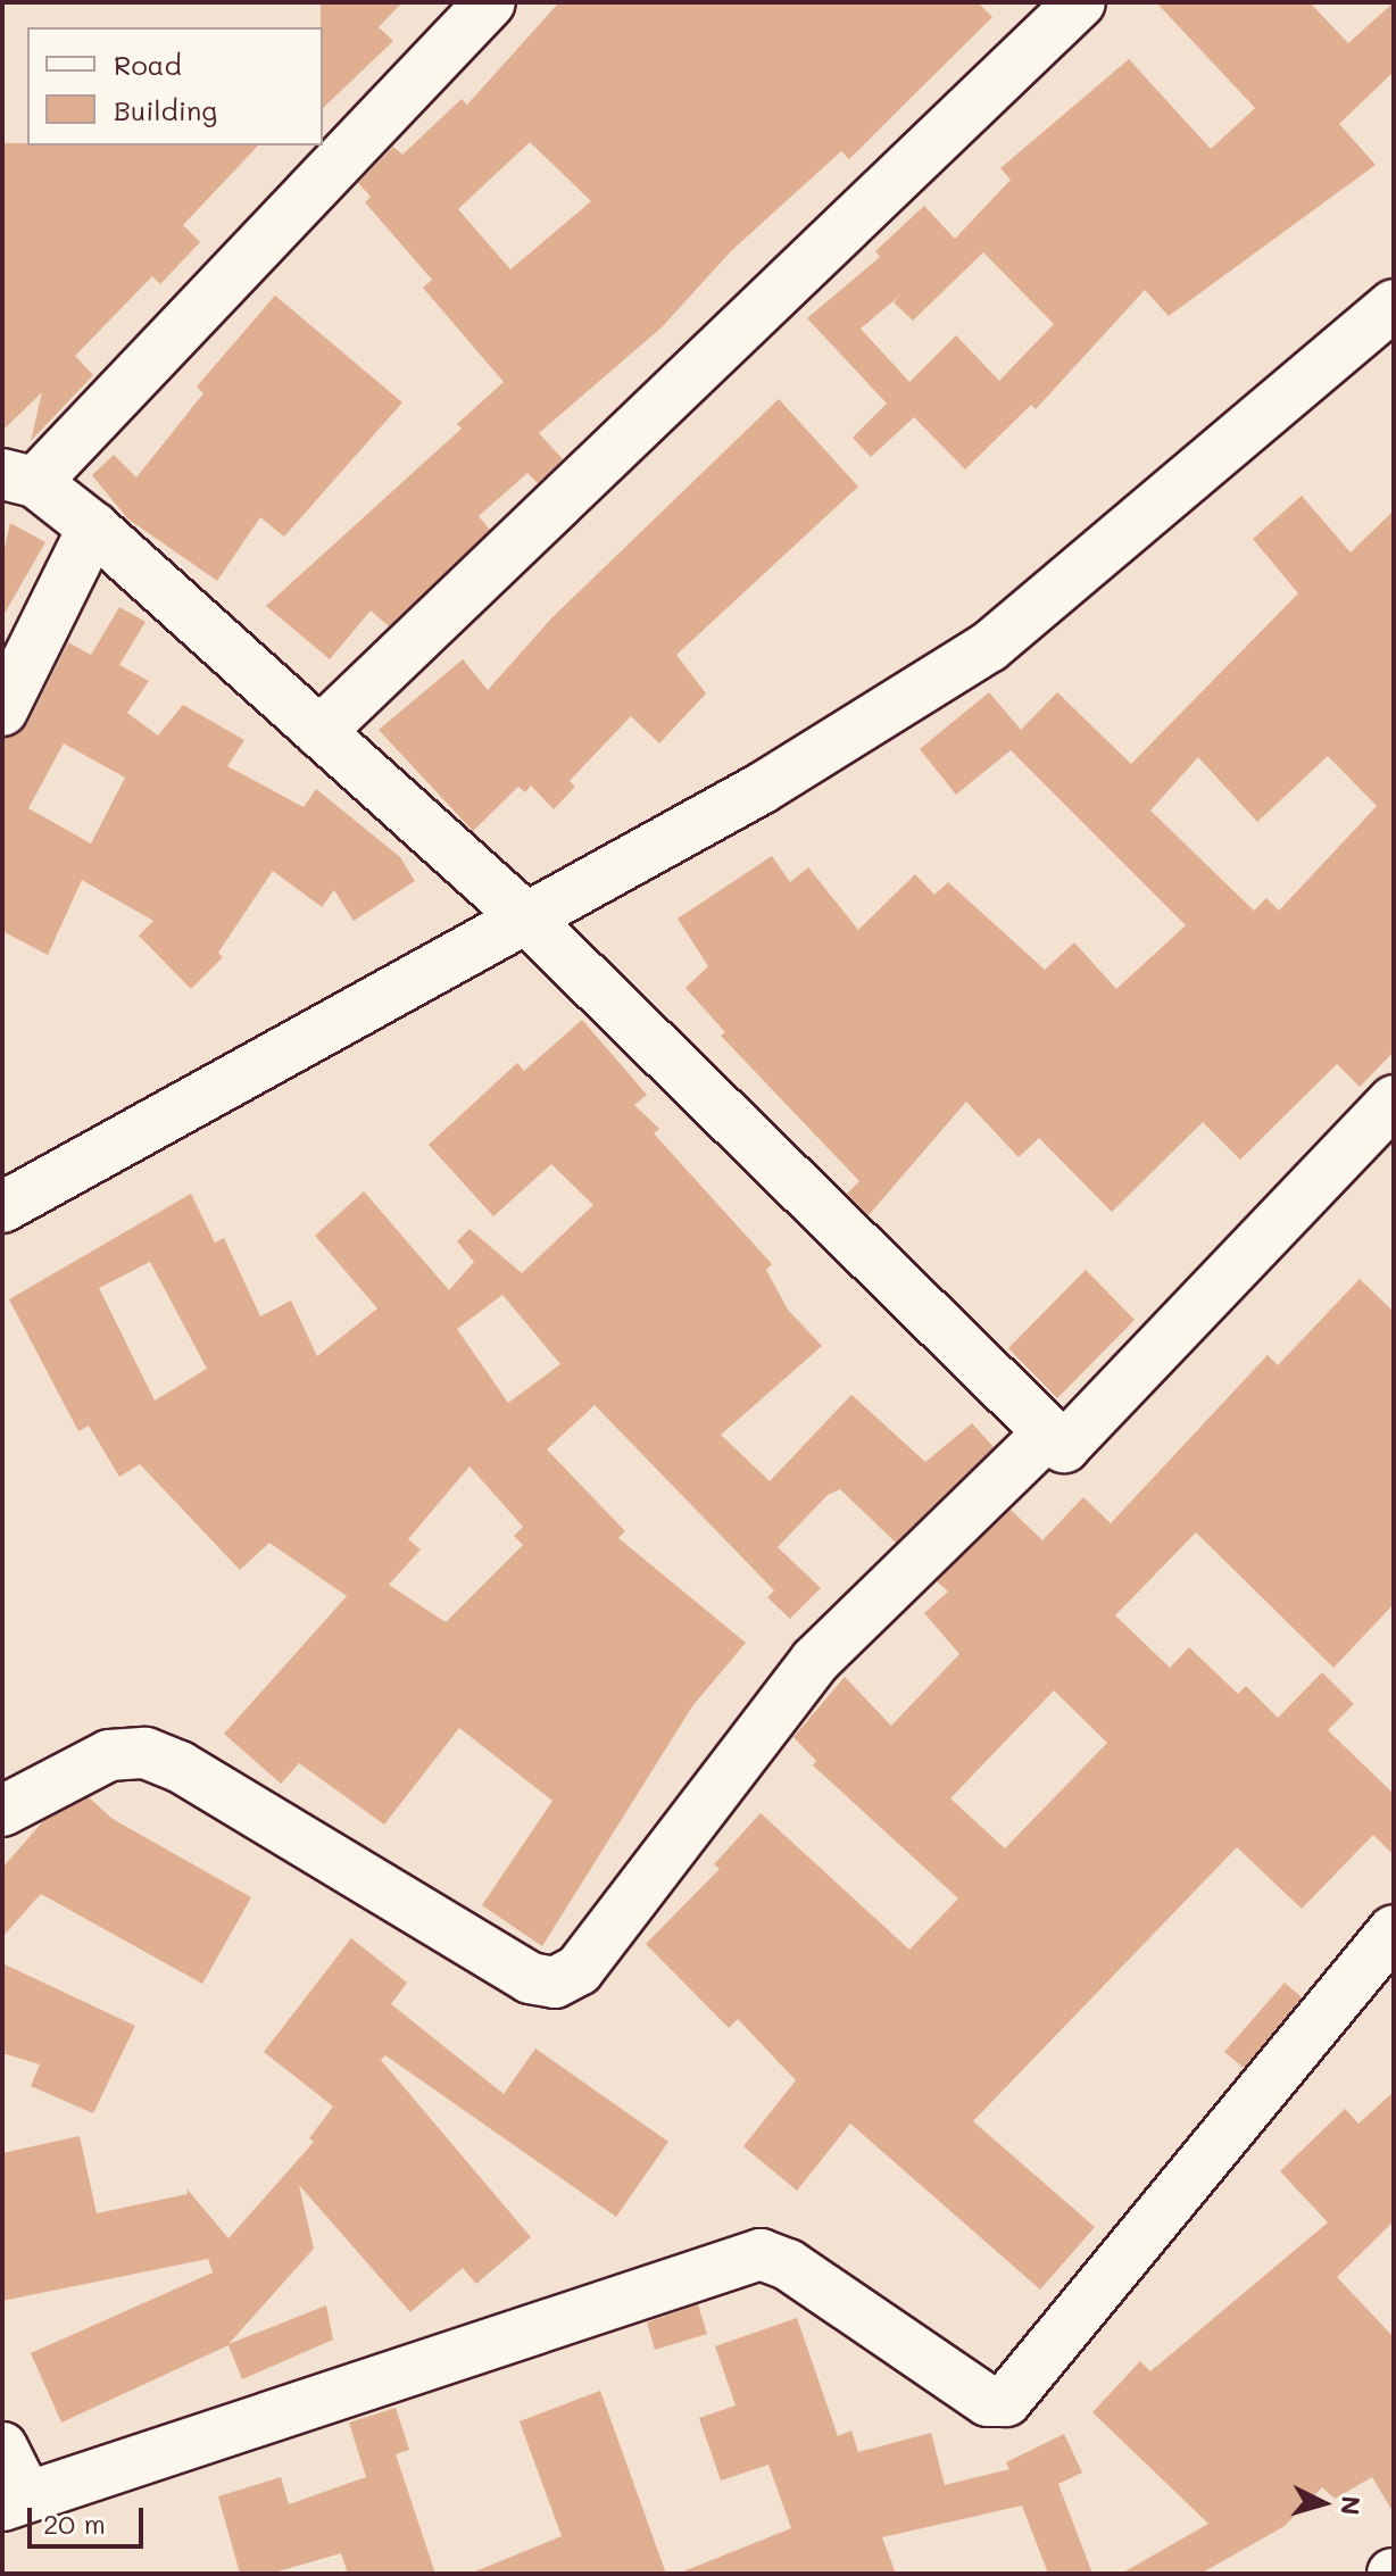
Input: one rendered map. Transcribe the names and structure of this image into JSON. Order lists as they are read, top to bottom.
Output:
{
  "legend": ["Road", "Building"],
  "scale_bar": "20 m",
  "north": "right"
}
